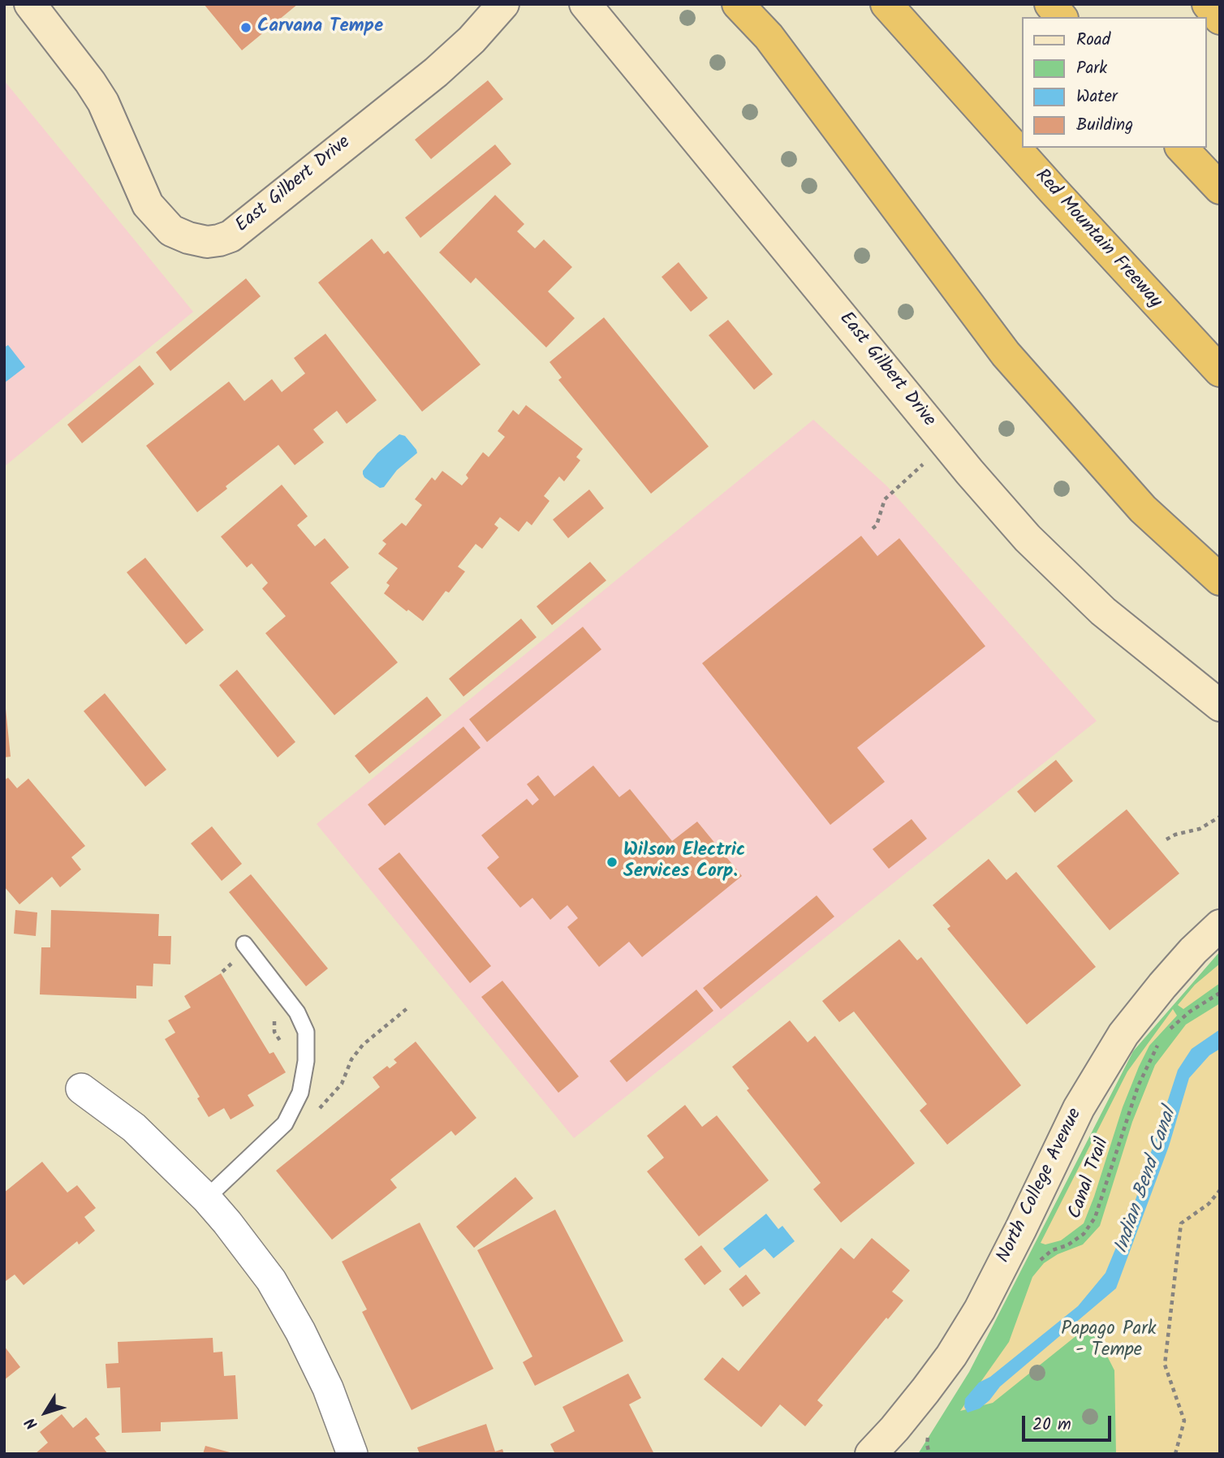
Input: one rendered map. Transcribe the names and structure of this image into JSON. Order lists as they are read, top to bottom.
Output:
{
  "streets": {
    "highway": ["Red Mountain Freeway"],
    "street": ["East Gilbert Drive", "North College Avenue"],
    "path": ["Canal Trail"]
  },
  "water": ["Indian Bend Canal"],
  "parks": ["Papago Park - Tempe"],
  "places": ["Carvana Tempe", "Wilson Electric Services Corp."],
  "legend": [
    "Road",
    "Park",
    "Water",
    "Building"
  ],
  "scale_bar": "20 m",
  "north": "bottom left"
}
